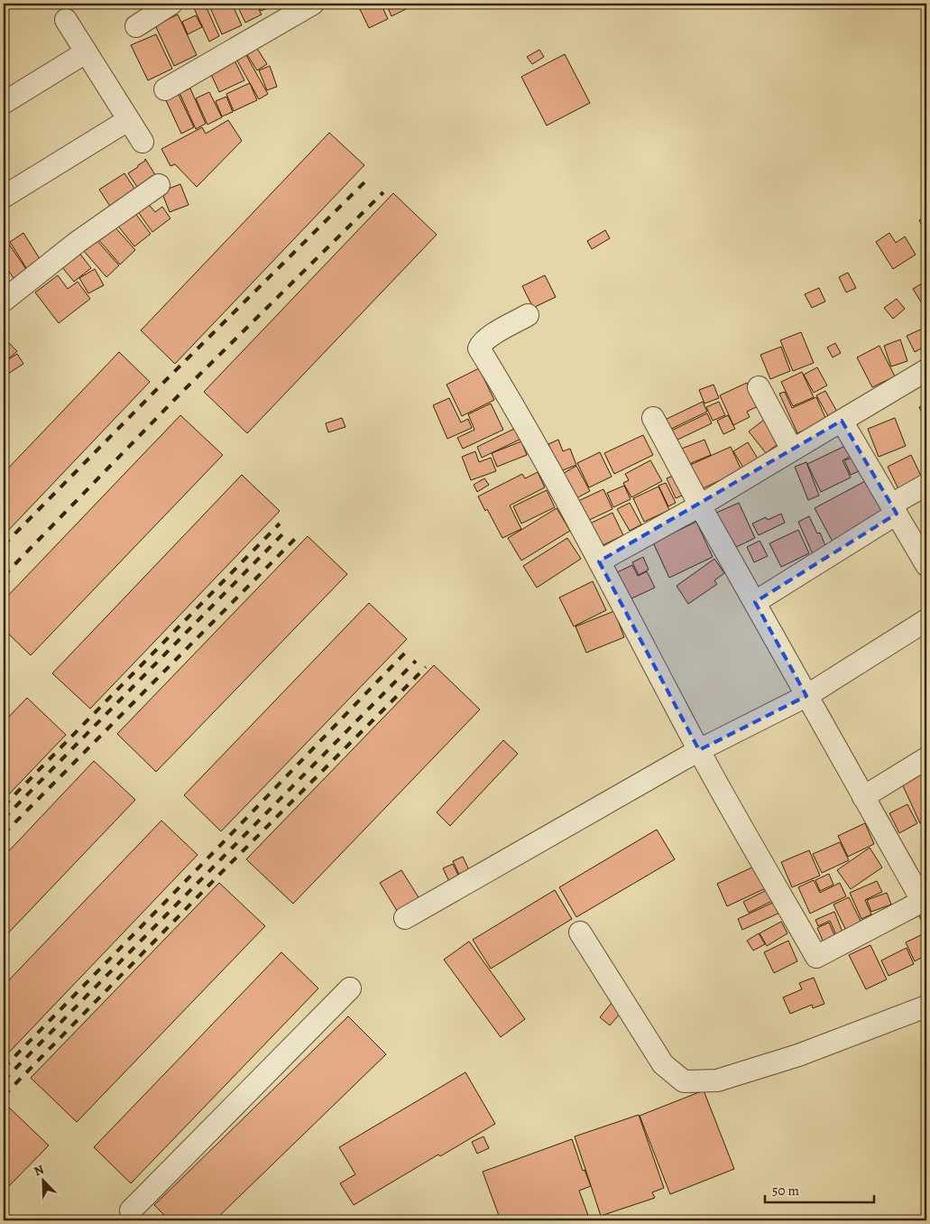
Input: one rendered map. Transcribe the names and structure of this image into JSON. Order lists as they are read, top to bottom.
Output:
{
  "scale_bar": "50 m",
  "north": "top left"
}
